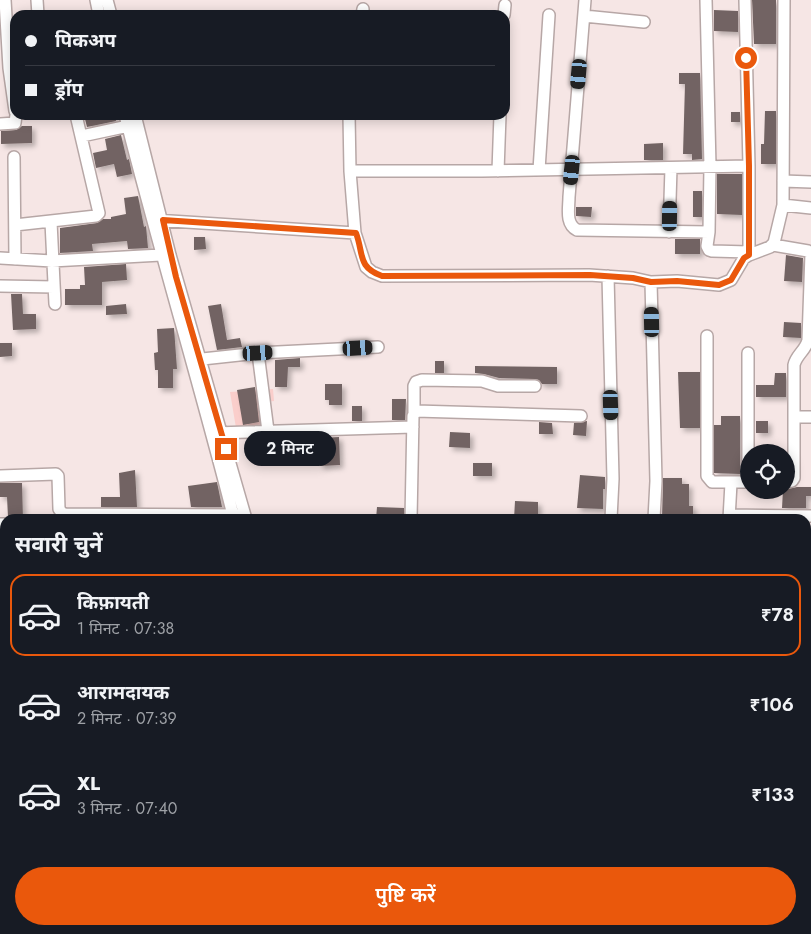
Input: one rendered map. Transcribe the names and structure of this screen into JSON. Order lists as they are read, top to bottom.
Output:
{
  "page": {
    "banner": ["पिकअप", "ड्रॉप"],
    "bubble": "2 मिनट",
    "heading": "सवारी चुनें",
    "list": [
      {
        "name": "किफ़ायती",
        "note": "1 मिनट · 07:38",
        "value": "₹78"
      },
      {
        "name": "आरामदायक",
        "note": "2 मिनट · 07:39",
        "value": "₹106"
      },
      {
        "name": "XL",
        "note": "3 मिनट · 07:40",
        "value": "₹133"
      }
    ],
    "buttons": "पुष्टि करें"
  }
}
